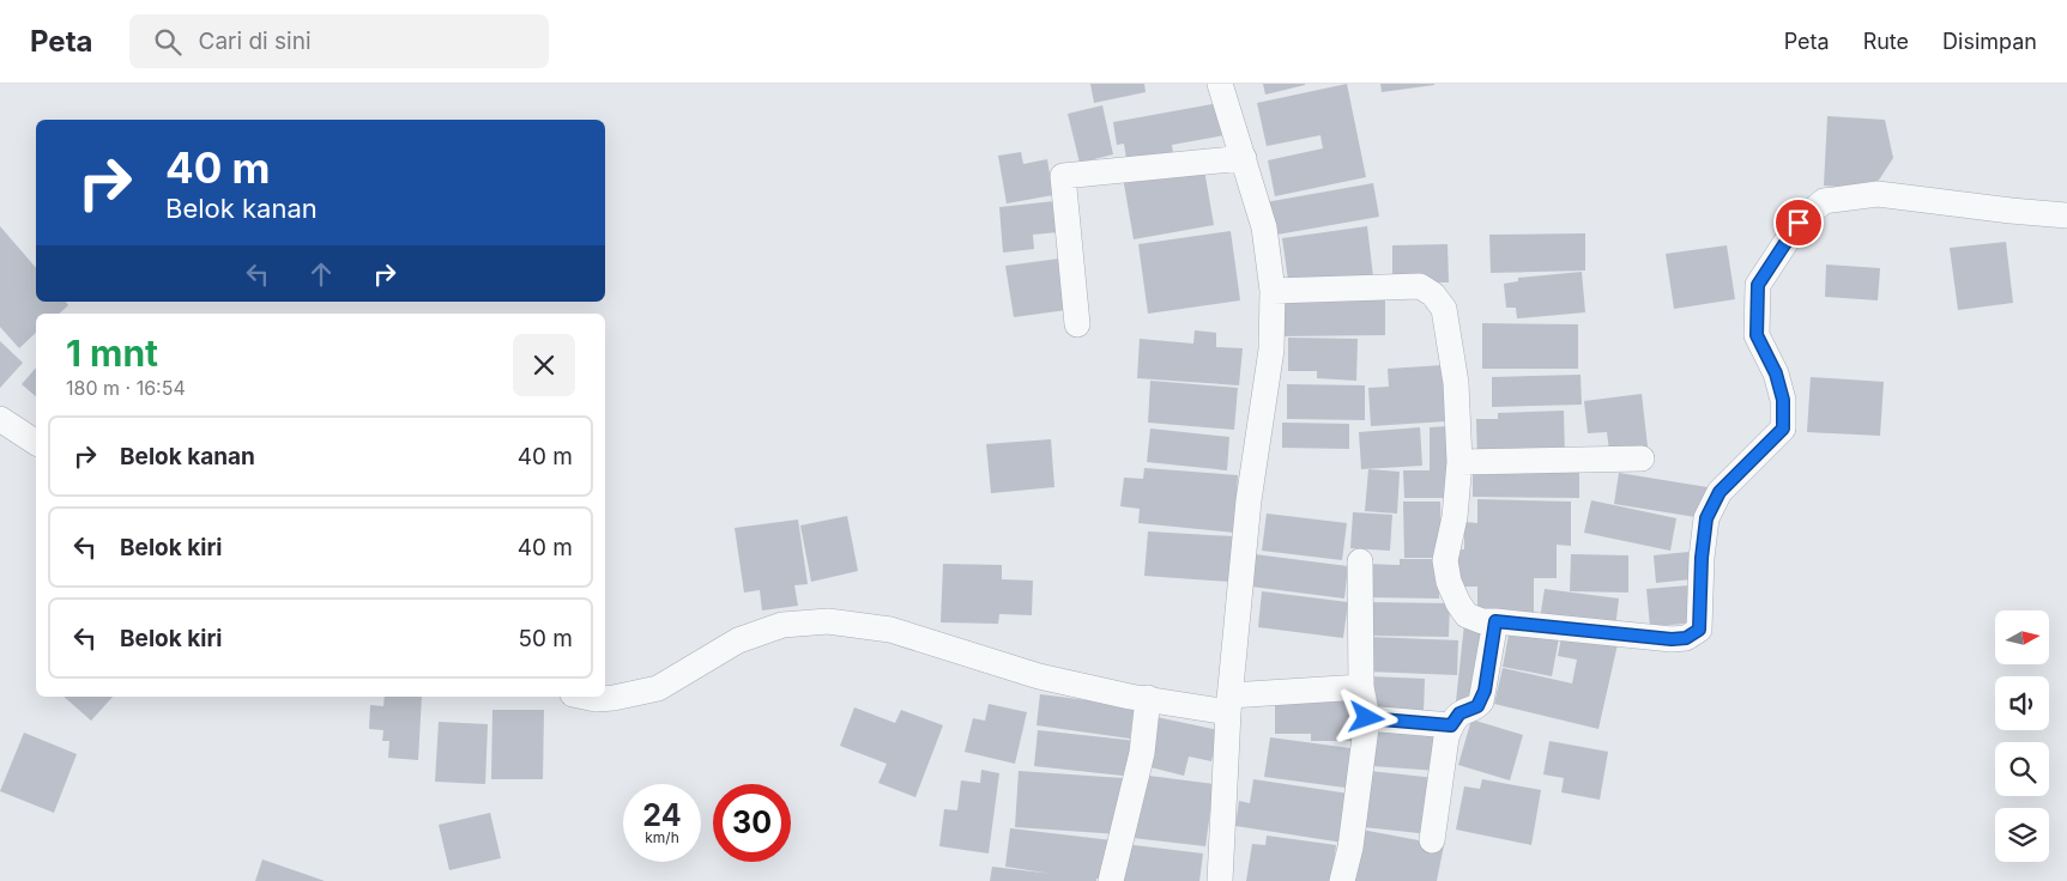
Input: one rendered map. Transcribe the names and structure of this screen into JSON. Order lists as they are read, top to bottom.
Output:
{
  "north": "right",
  "page": {
    "header": "Peta",
    "search": "Cari di sini",
    "nav": ["Peta", "Rute", "Disimpan"],
    "turn": ["40 m", "Belok kanan"],
    "heading": ["1 mnt", "180 m · 16:54"],
    "list": [
      {
        "name": "Belok kanan",
        "value": "40 m"
      },
      {
        "name": "Belok kiri",
        "value": "40 m"
      },
      {
        "name": "Belok kiri",
        "value": "50 m"
      }
    ],
    "speed": "24 km/h",
    "limit": "30"
  }
}
